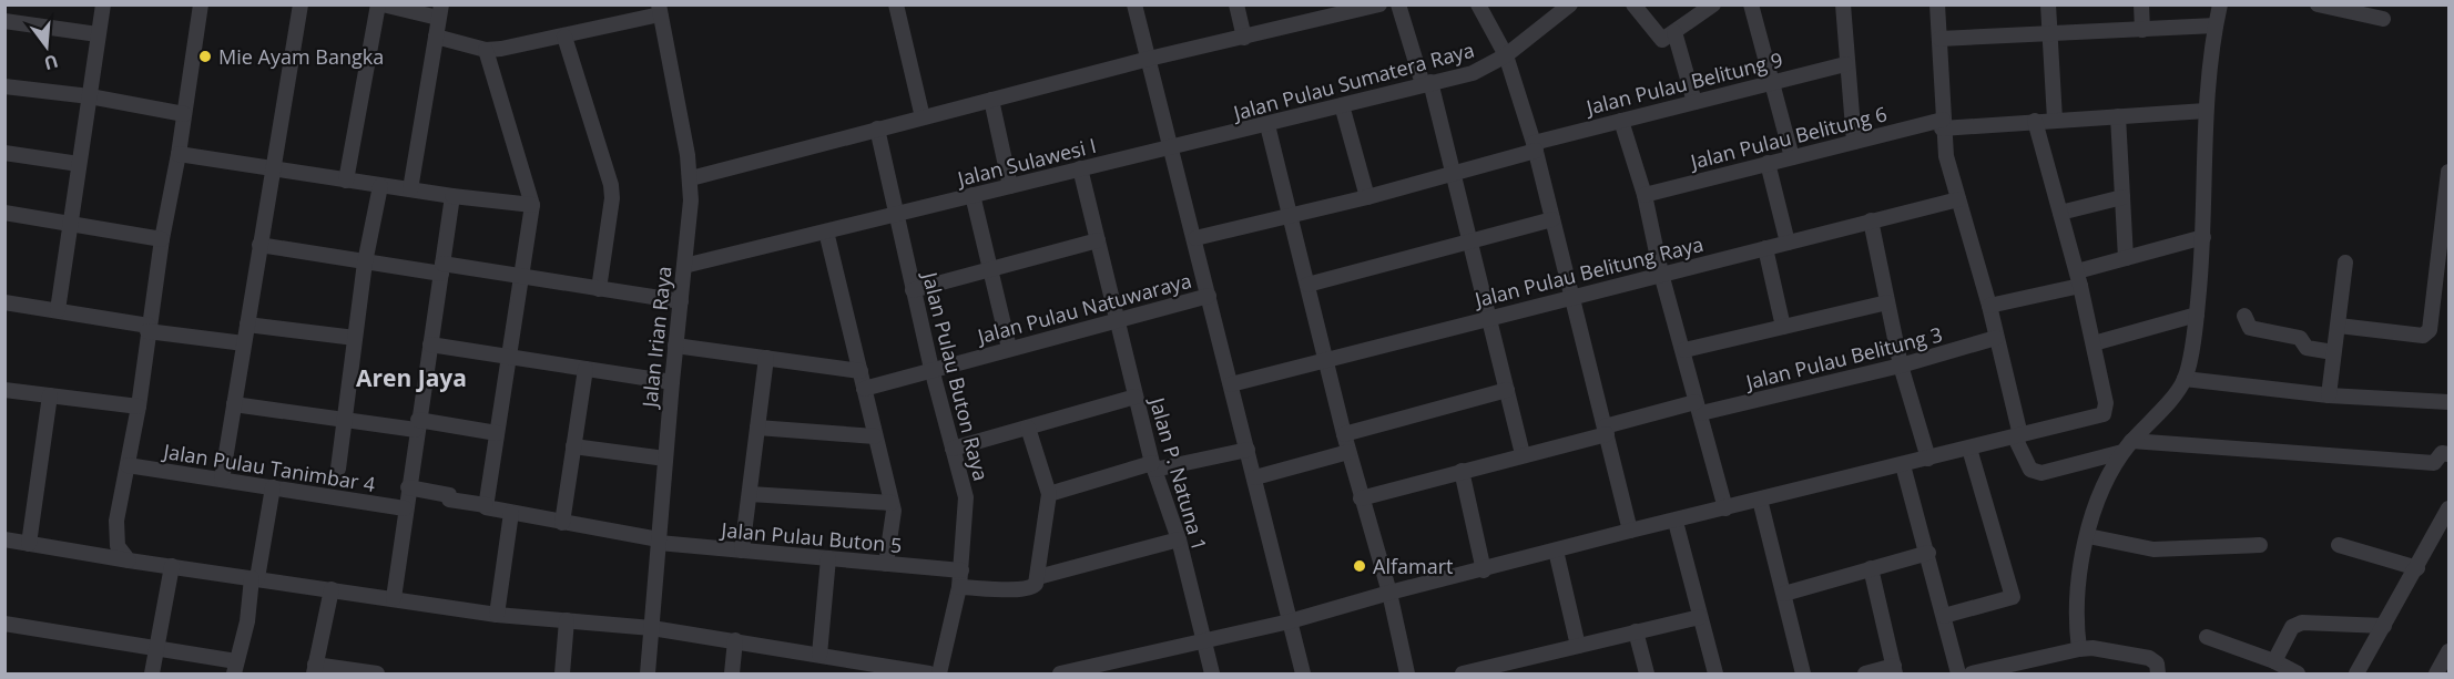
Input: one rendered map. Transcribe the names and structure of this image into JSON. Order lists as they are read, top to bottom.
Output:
{
  "streets": {
    "street": [
      "Jalan Pulau Sumatera Raya",
      "Jalan Pulau Belitung 9",
      "Jalan Pulau Belitung 6",
      "Jalan Sulawesi I",
      "Jalan Pulau Belitung Raya",
      "Jalan Pulau Natuwaraya",
      "Jalan Irian Raya",
      "Jalan Pulau Belitung 3",
      "Jalan Pulau Buton Raya",
      "Jalan Pulau Tanimbar 4",
      "Jalan P. Natuna 1",
      "Jalan Pulau Buton 5"
    ]
  },
  "crossings": [
    ["Jalan Pulau Sumatera Raya", "Jalan Sulawesi I"],
    ["Jalan Sulawesi I", "Jalan Irian Raya"],
    ["Jalan Sulawesi I", "Jalan Pulau Buton Raya"],
    ["Jalan Sulawesi I", "Jalan P. Natuna 1"],
    ["Jalan Pulau Natuwaraya", "Jalan Pulau Buton Raya"],
    ["Jalan Pulau Natuwaraya", "Jalan P. Natuna 1"],
    ["Jalan Irian Raya", "Jalan Pulau Buton 5"],
    ["Jalan Pulau Buton Raya", "Jalan Pulau Buton 5"]
  ],
  "districts": ["Aren Jaya"],
  "places": ["Mie Ayam Bangka", "Alfamart"],
  "north": "bottom"
}
